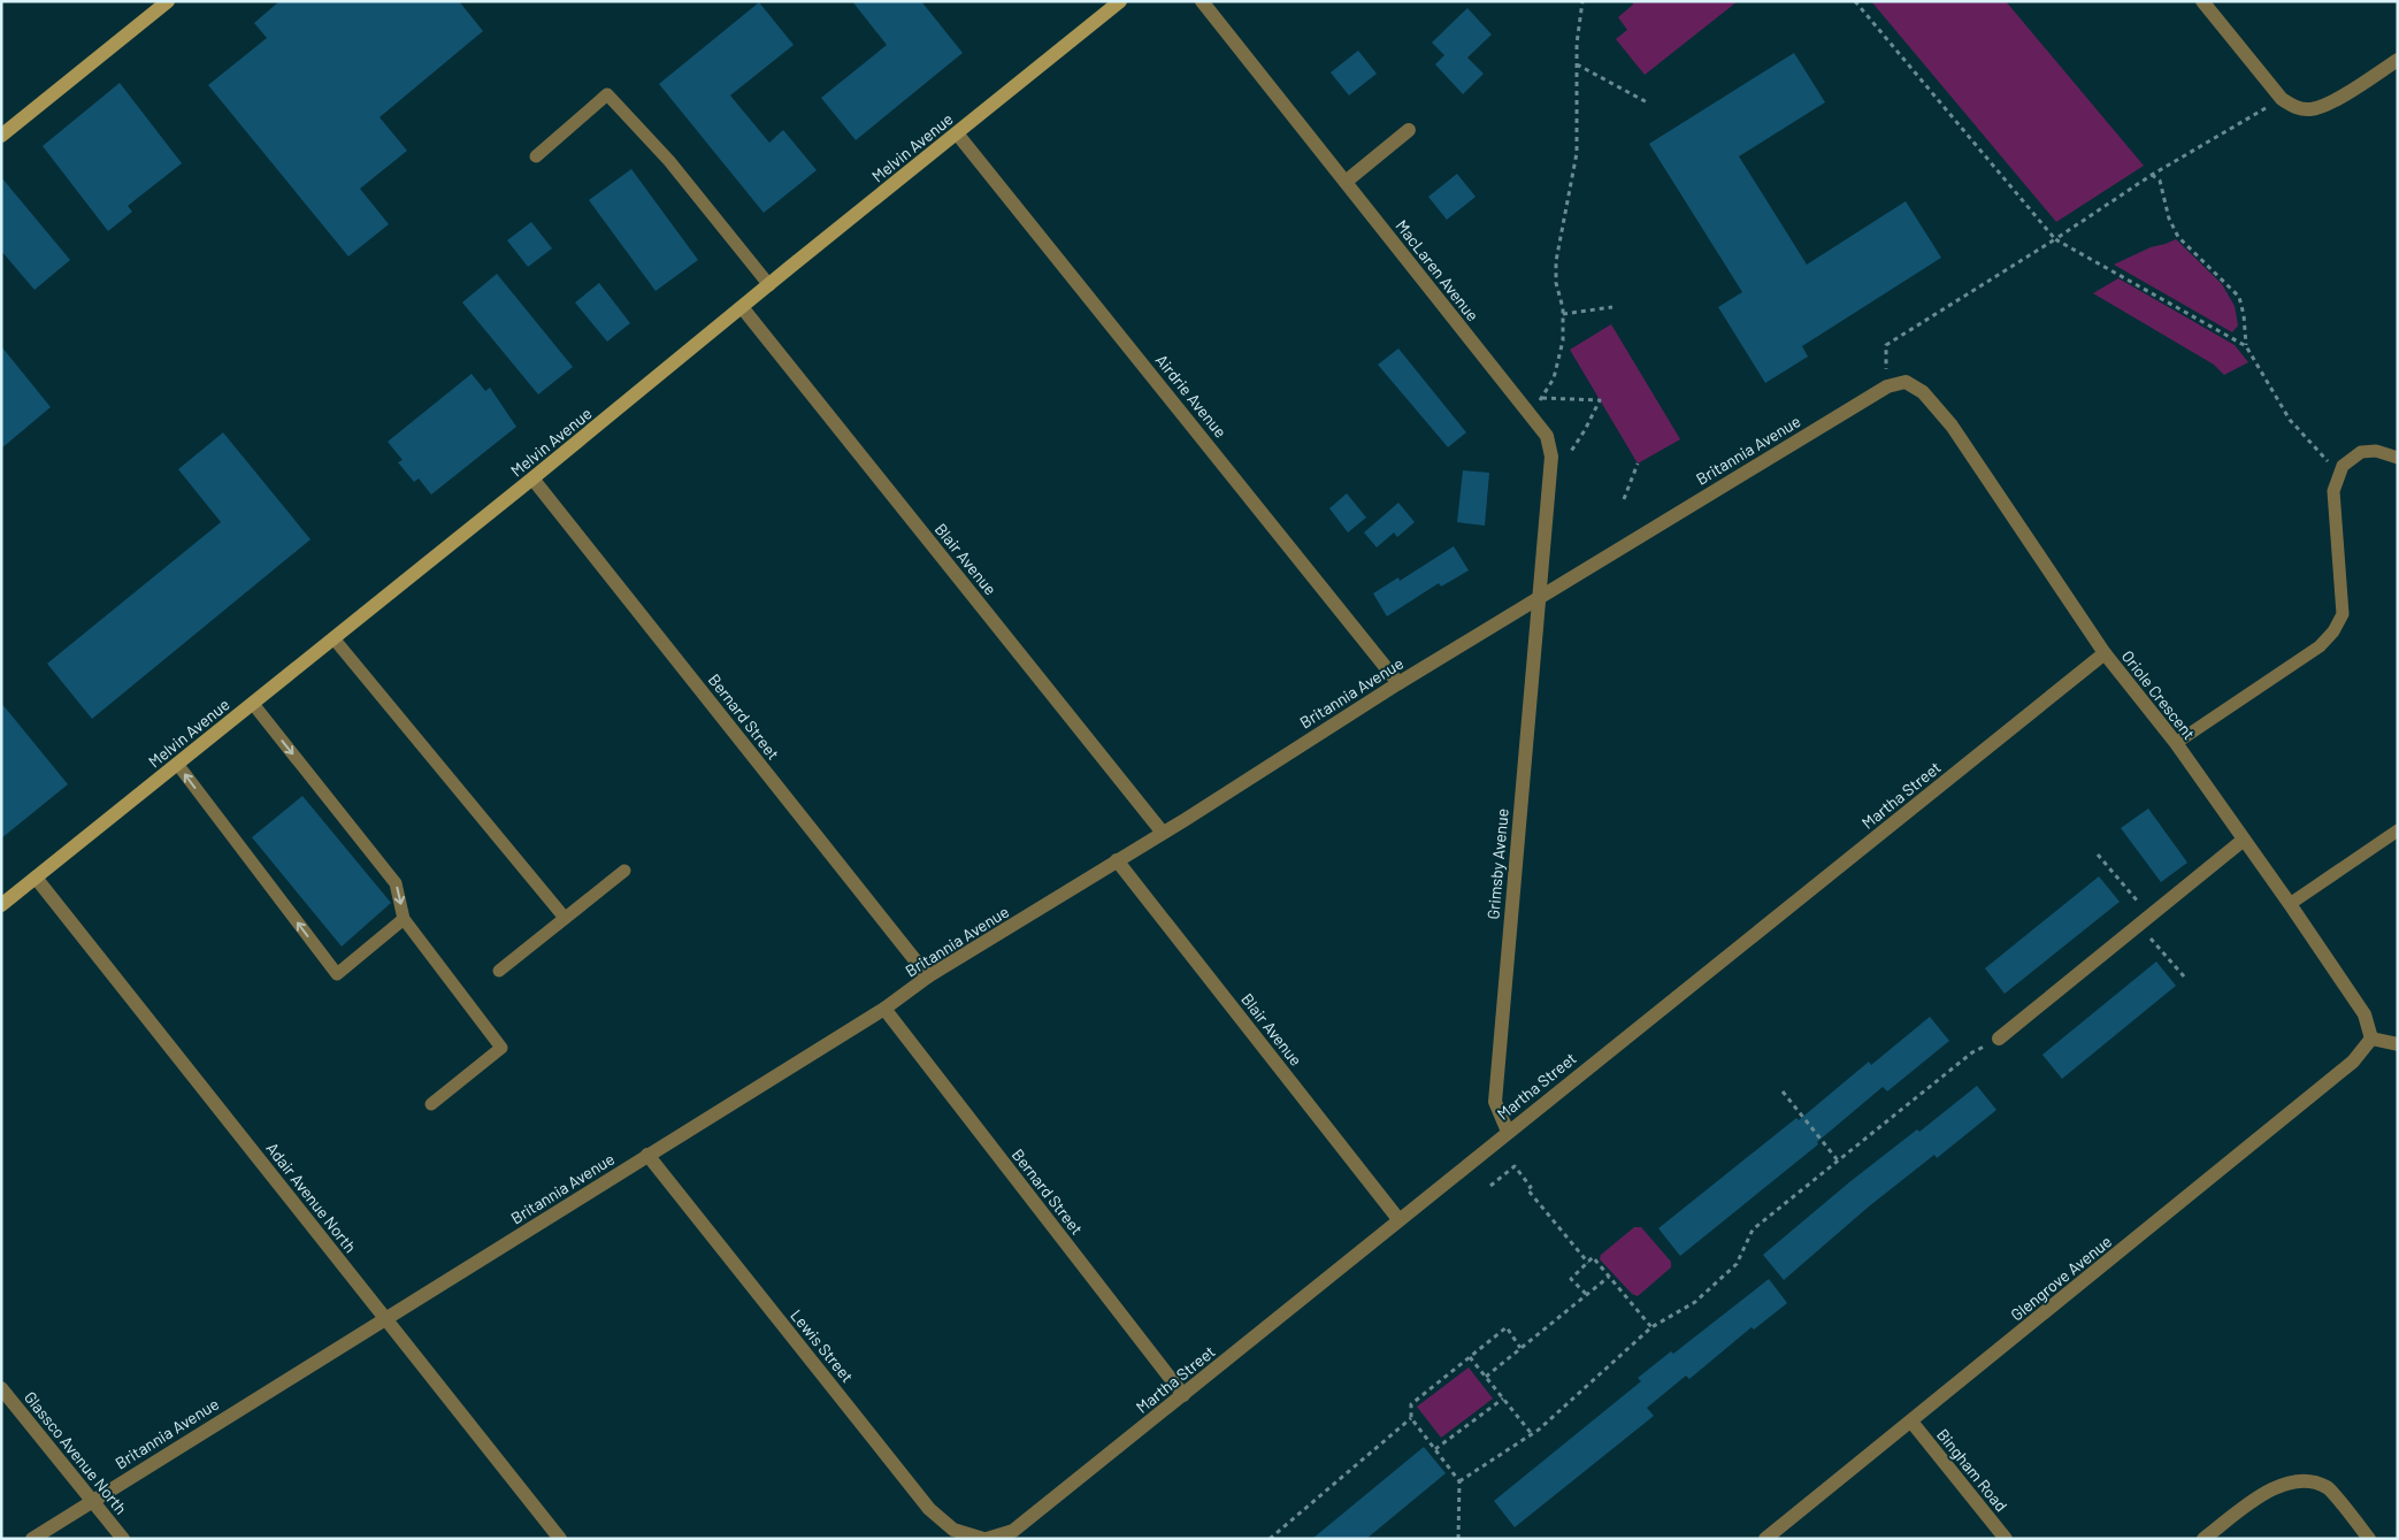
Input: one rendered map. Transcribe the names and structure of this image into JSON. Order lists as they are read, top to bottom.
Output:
{
  "streets": {
    "street": [
      "Melvin Avenue",
      "MacLaren Avenue",
      "Airdrie Avenue",
      "Britannia Avenue",
      "Blair Avenue",
      "Oriole Crescent",
      "Bernard Street",
      "Martha Street",
      "Grimsby Avenue",
      "Adair Avenue North",
      "Glengrove Avenue",
      "Lewis Street",
      "Glassco Avenue North",
      "Bingham Road"
    ]
  },
  "crossings": [
    ["Melvin Avenue", "Airdrie Avenue"],
    ["Melvin Avenue", "Blair Avenue"],
    ["Melvin Avenue", "Bernard Street"],
    ["Melvin Avenue", "Adair Avenue North"],
    ["MacLaren Avenue", "Britannia Avenue"],
    ["MacLaren Avenue", "Grimsby Avenue"],
    ["Airdrie Avenue", "Britannia Avenue"],
    ["Britannia Avenue", "Blair Avenue"],
    ["Britannia Avenue", "Oriole Crescent"],
    ["Britannia Avenue", "Bernard Street"],
    ["Britannia Avenue", "Grimsby Avenue"],
    ["Britannia Avenue", "Adair Avenue North"],
    ["Britannia Avenue", "Lewis Street"],
    ["Britannia Avenue", "Glassco Avenue North"],
    ["Blair Avenue", "Martha Street"],
    ["Oriole Crescent", "Martha Street"],
    ["Oriole Crescent", "Glengrove Avenue"],
    ["Bernard Street", "Martha Street"],
    ["Martha Street", "Grimsby Avenue"],
    ["Martha Street", "Lewis Street"],
    ["Glengrove Avenue", "Bingham Road"]
  ]
}
